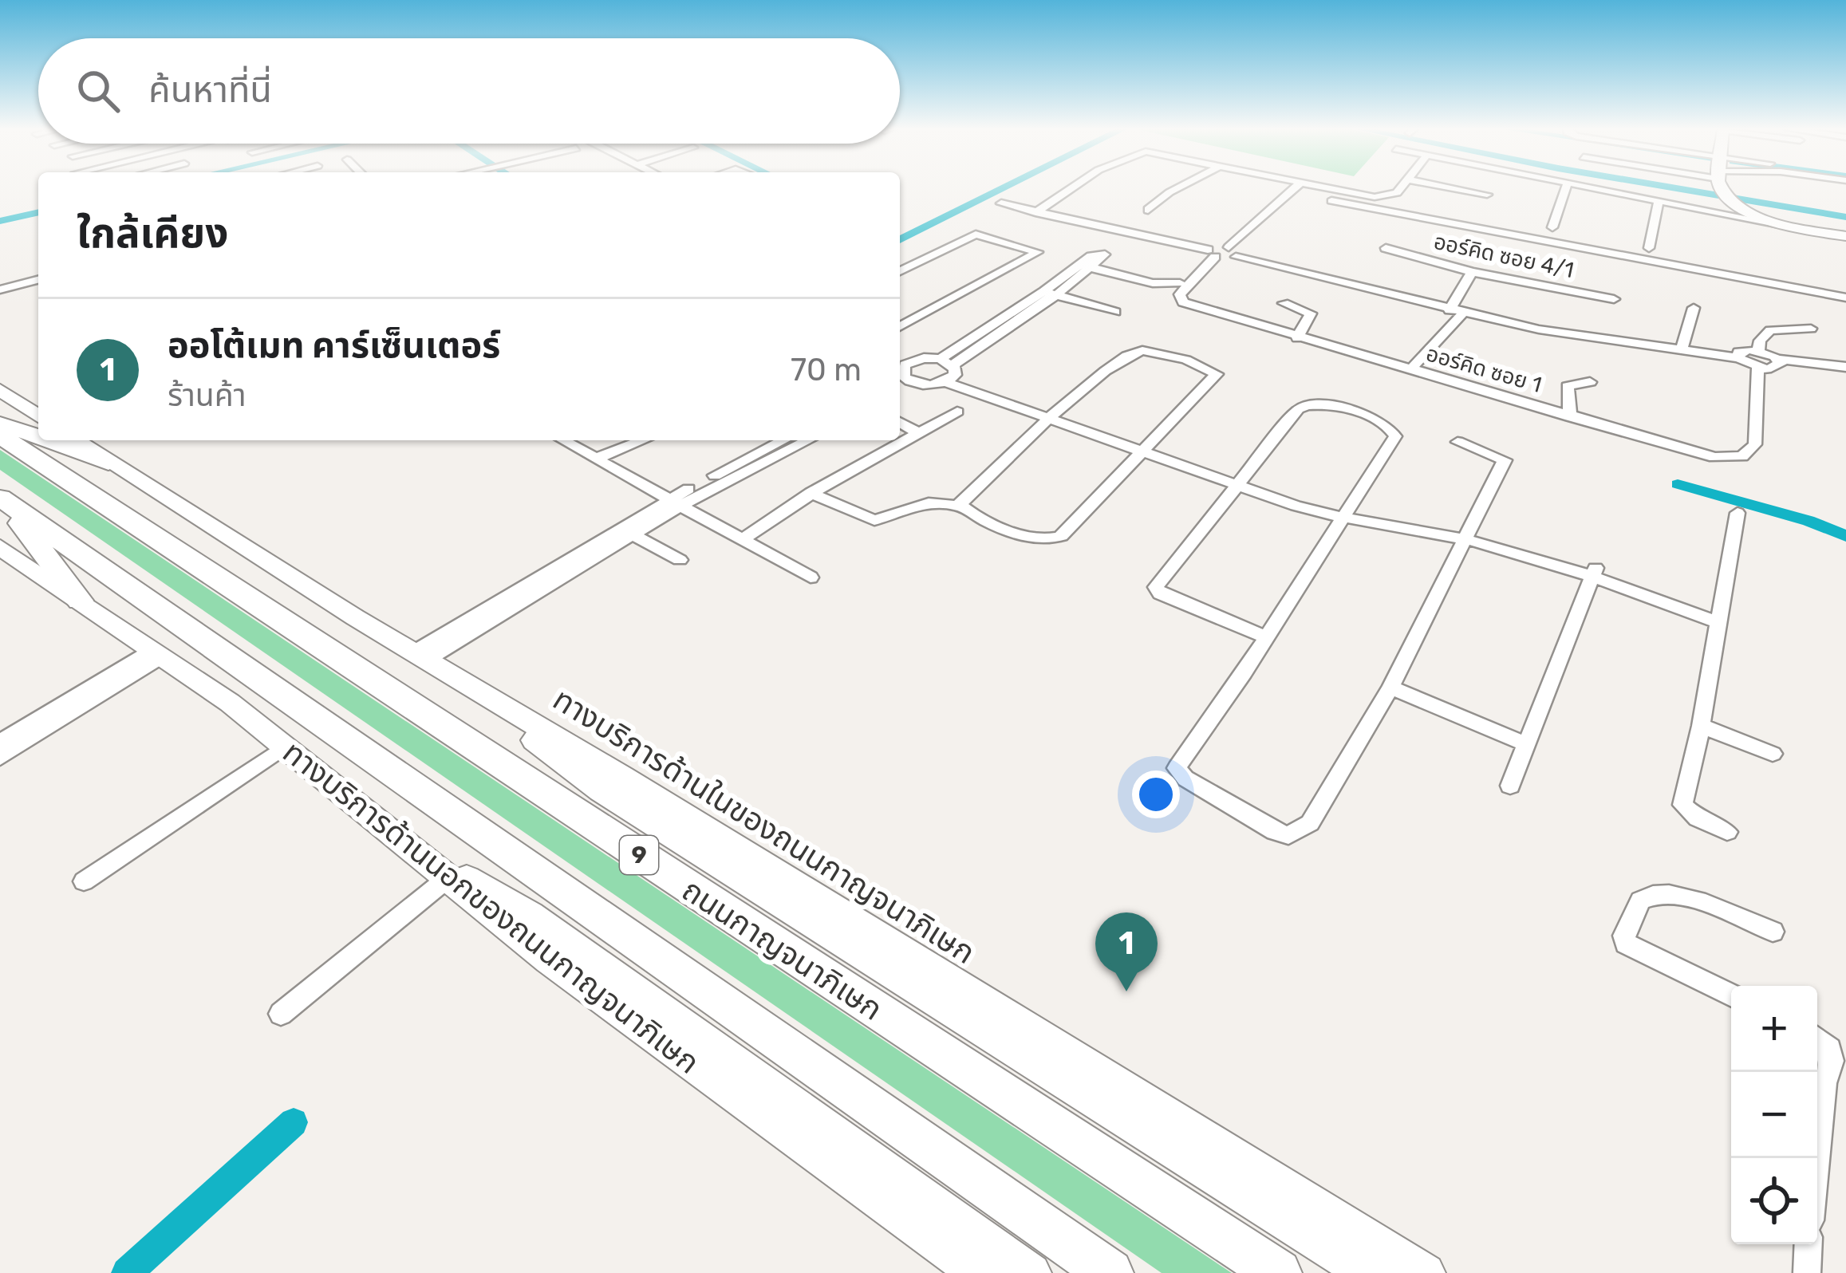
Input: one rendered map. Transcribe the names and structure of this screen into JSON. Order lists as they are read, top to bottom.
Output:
{
  "streets": {
    "highway": ["9", "ถนนกาญจนาภิเษก"],
    "main road": ["ทางบริการด้านในของถนนกาญจนาภิเษก", "ทางบริการด้านนอกของถนนกาญจนาภิเษก"],
    "street": ["ออร์คิด ซอย 4/1", "ออร์คิด ซอย 1"]
  },
  "page": {
    "search": "ค้นหาที่นี่",
    "heading": "ใกล้เคียง",
    "list": [
      {
        "mark": "1",
        "name": "ออโต้เมท คาร์เซ็นเตอร์",
        "note": "ร้านค้า",
        "value": "70 m"
      }
    ],
    "pins": "1",
    "map_buttons": ["+", "−"]
  }
}
